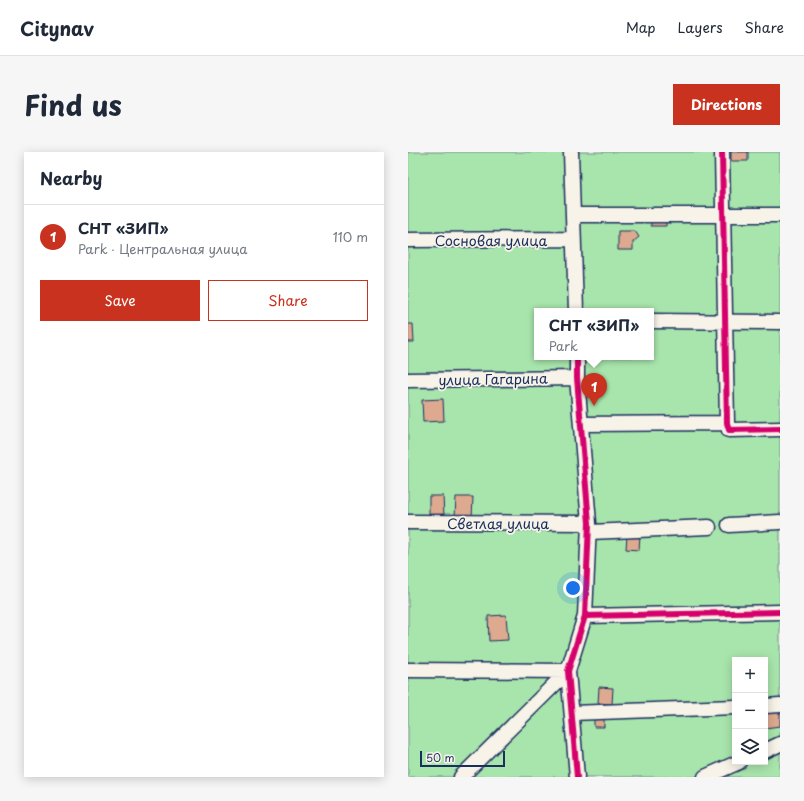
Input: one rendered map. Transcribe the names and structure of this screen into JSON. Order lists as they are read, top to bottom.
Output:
{
  "streets": {
    "street": ["Сосновая улица", "улица Гагарина", "Светлая улица"]
  },
  "scale_bar": "50 m",
  "page": {
    "header": "Citynav",
    "nav": ["Map", "Layers", "Share"],
    "title": "Find us",
    "buttons": [
      "Directions",
      ["Save", "Share"]
    ],
    "heading": "Nearby",
    "list": [
      {
        "mark": "1",
        "name": "СНТ «ЗИП»",
        "note": "Park · Центральная улица",
        "value": "110 m"
      }
    ],
    "popup": ["СНТ «ЗИП»", "Park"],
    "pins": "1",
    "map_buttons": ["+", "−"],
    "scale": "50 m"
  }
}
